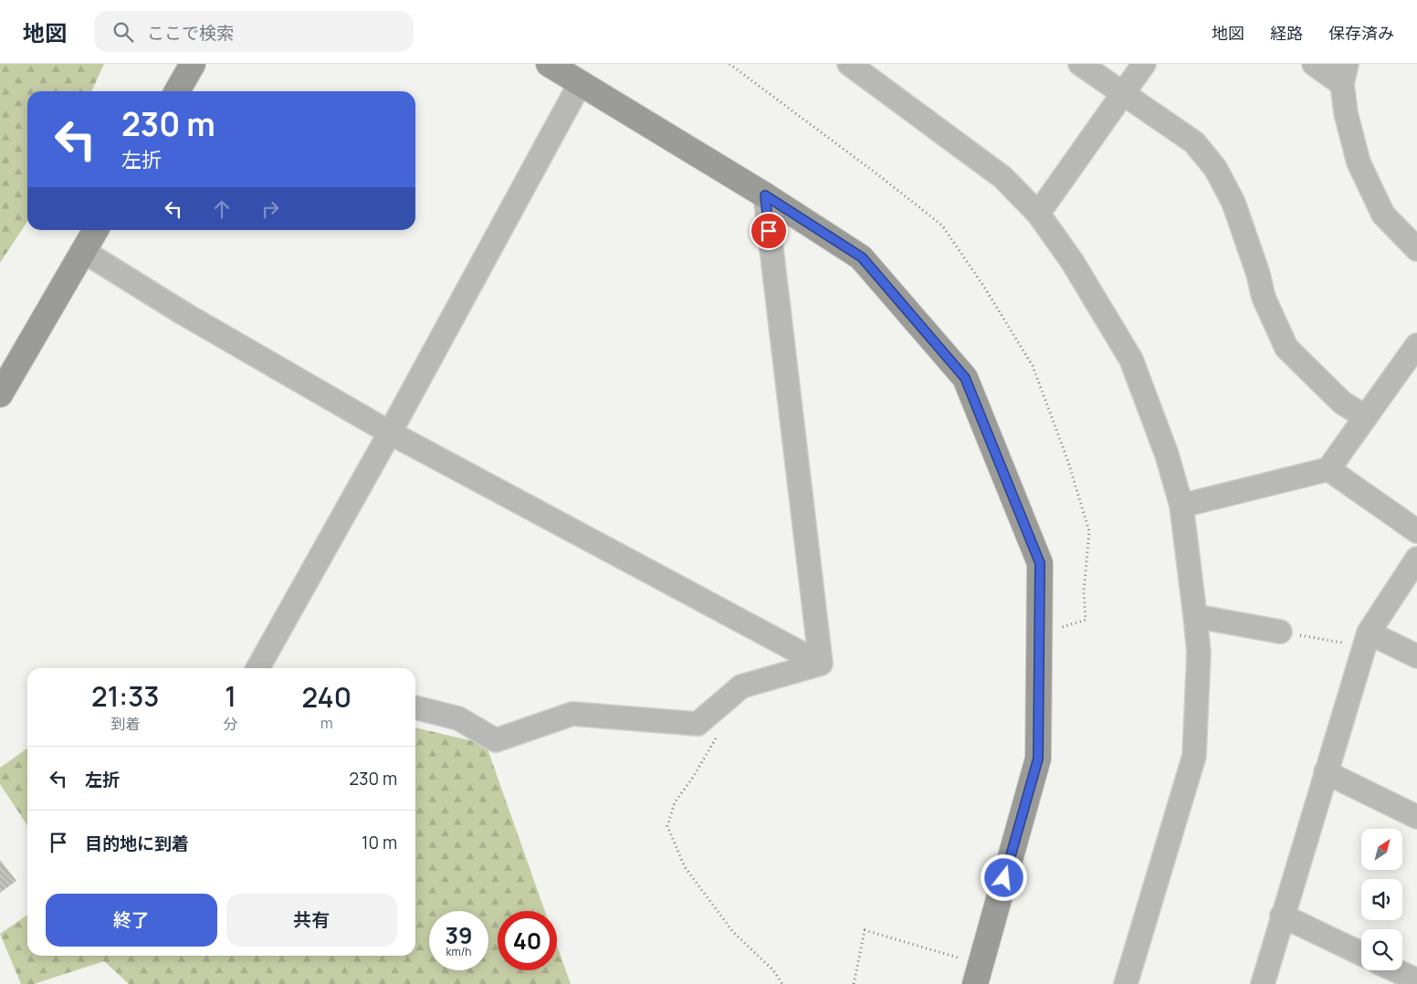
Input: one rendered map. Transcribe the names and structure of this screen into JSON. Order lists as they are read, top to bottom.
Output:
{
  "north": "top right",
  "page": {
    "header": "地図",
    "search": "ここで検索",
    "nav": ["地図", "経路", "保存済み"],
    "turn": ["230 m", "左折"],
    "eta": [
      "21:33",
      "到着",
      "1",
      "分",
      "240",
      "m"
    ],
    "list": [
      {
        "name": "左折",
        "value": "230 m"
      },
      {
        "name": "目的地に到着",
        "value": "10 m"
      }
    ],
    "buttons": ["終了", "共有"],
    "speed": "39 km/h",
    "limit": "40"
  }
}
